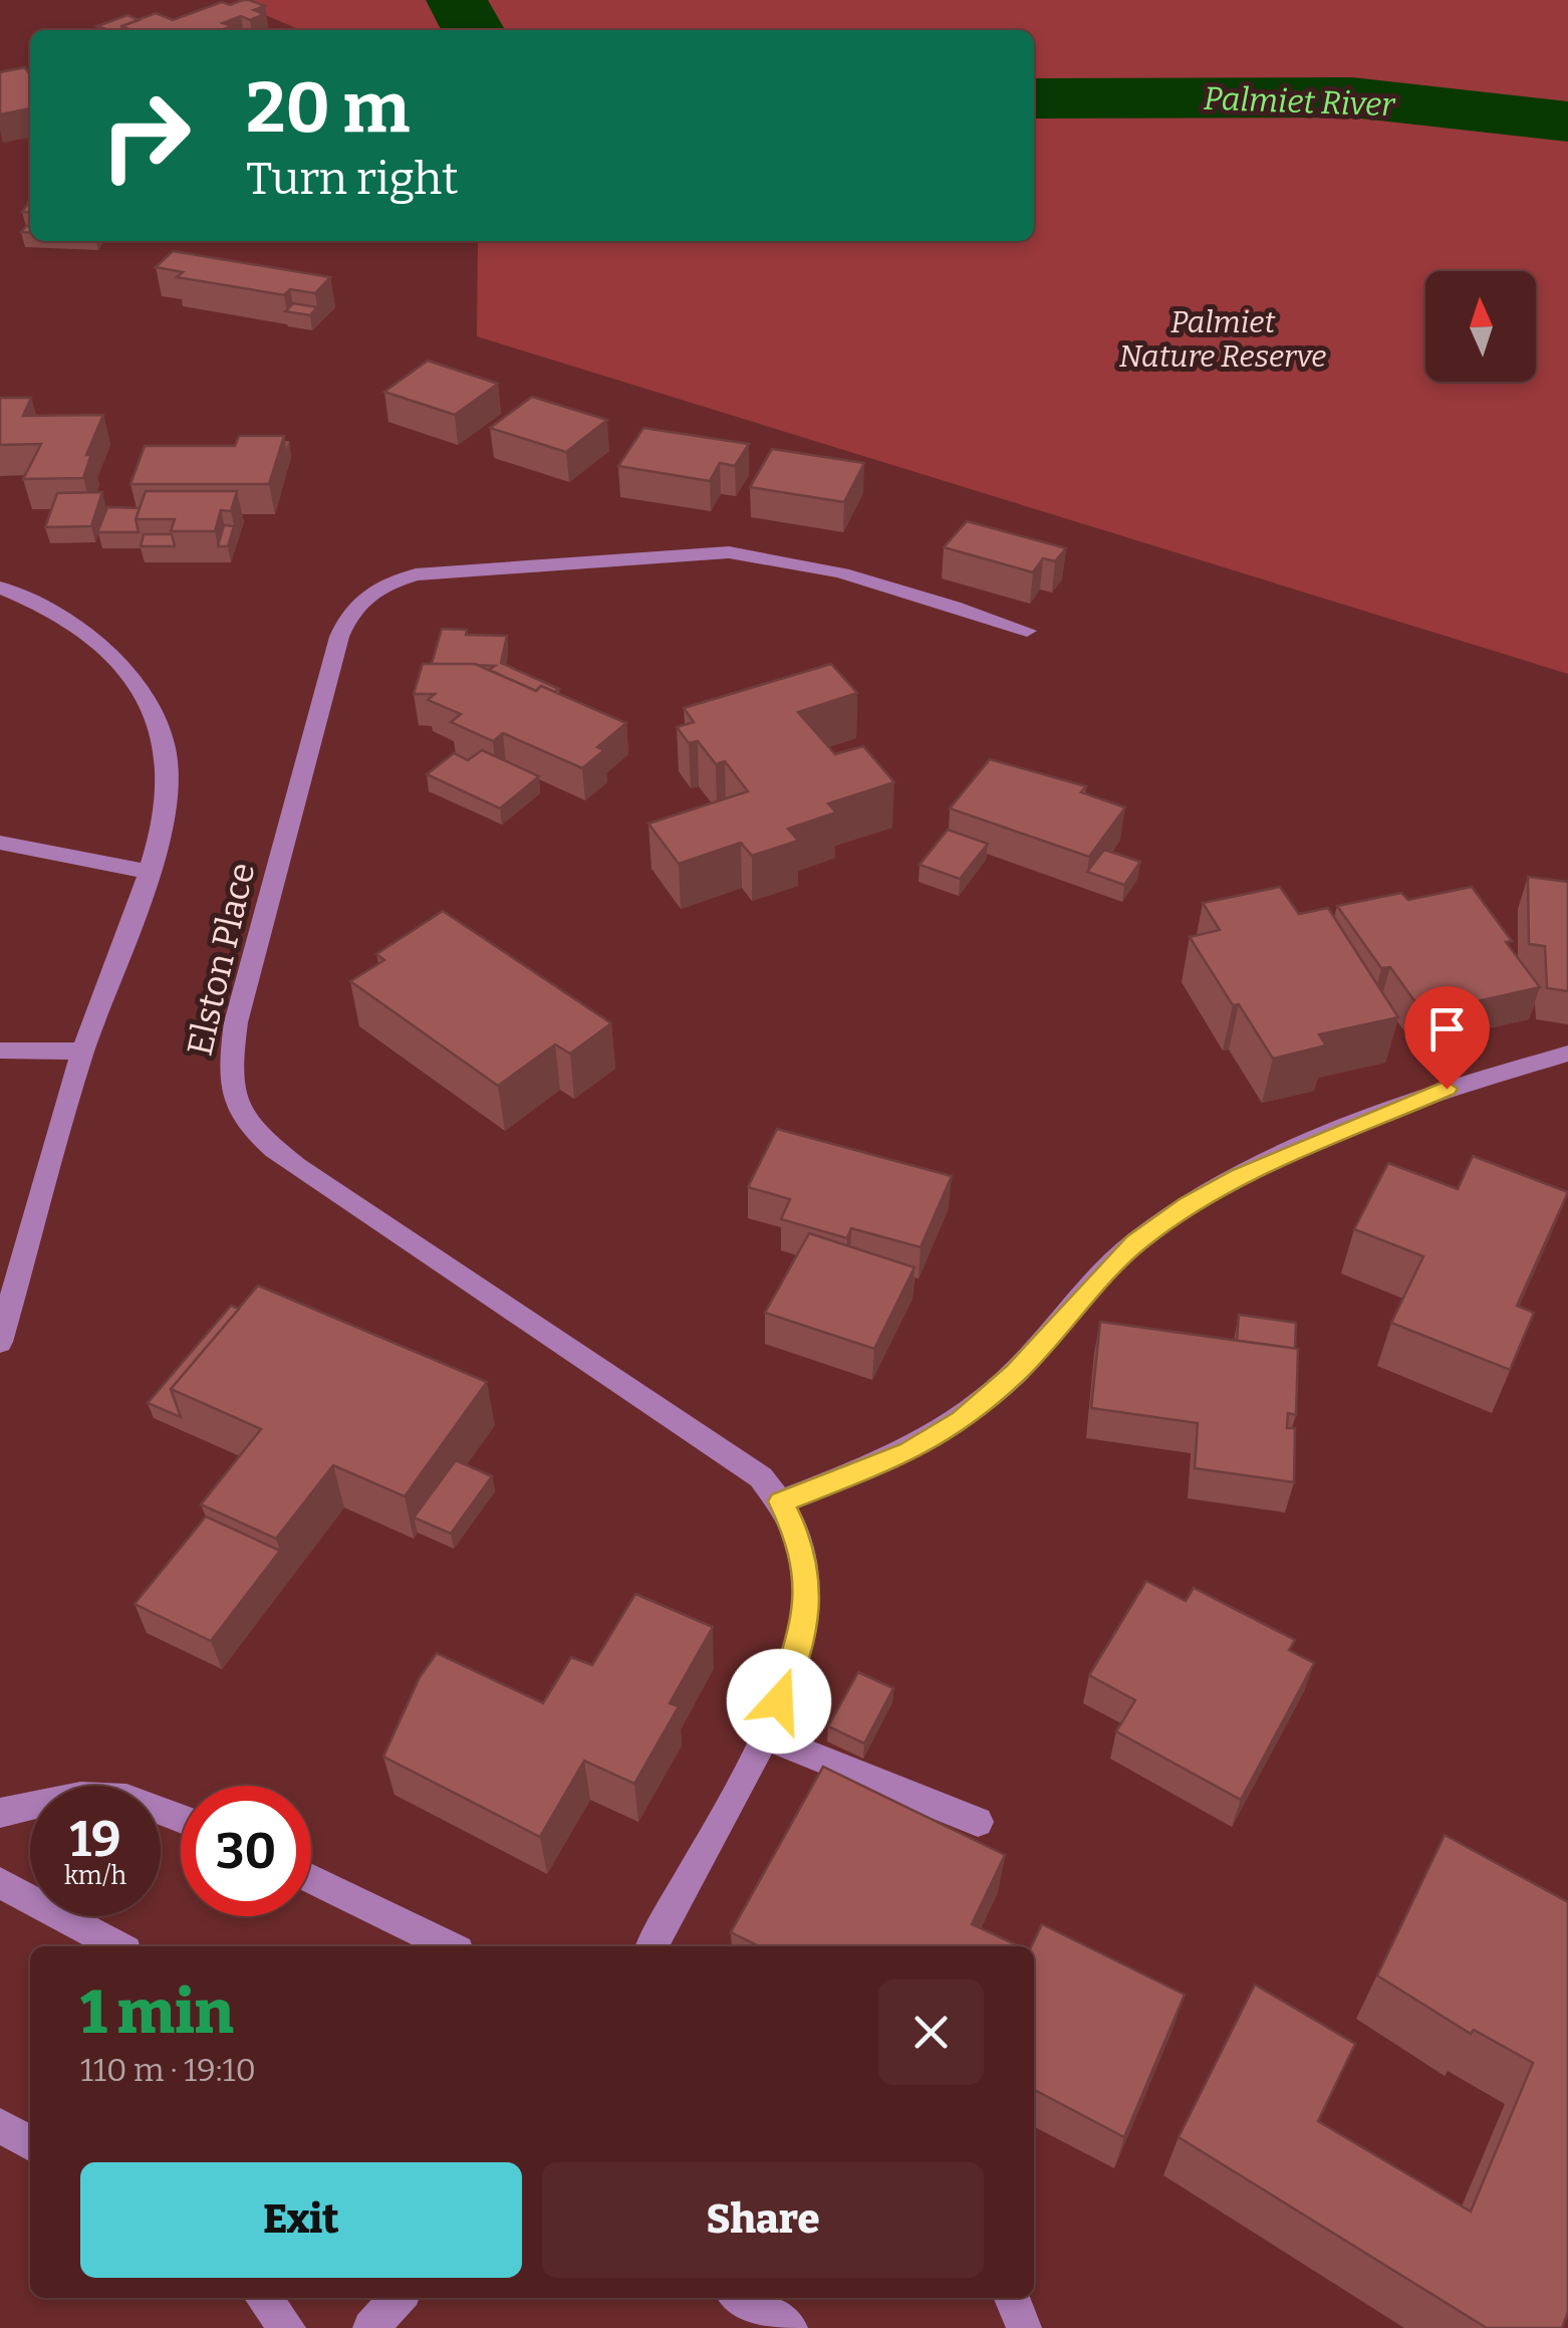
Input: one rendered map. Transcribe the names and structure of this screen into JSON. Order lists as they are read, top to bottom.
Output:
{
  "streets": {
    "street": ["Elston Place"]
  },
  "water": ["Palmiet River"],
  "parks": ["Palmiet Nature Reserve"],
  "north": "top",
  "page": {
    "turn": ["20 m", "Turn right"],
    "speed": "19 km/h",
    "limit": "30",
    "heading": ["1 min", "110 m · 19:10"],
    "buttons": ["Exit", "Share"]
  }
}
